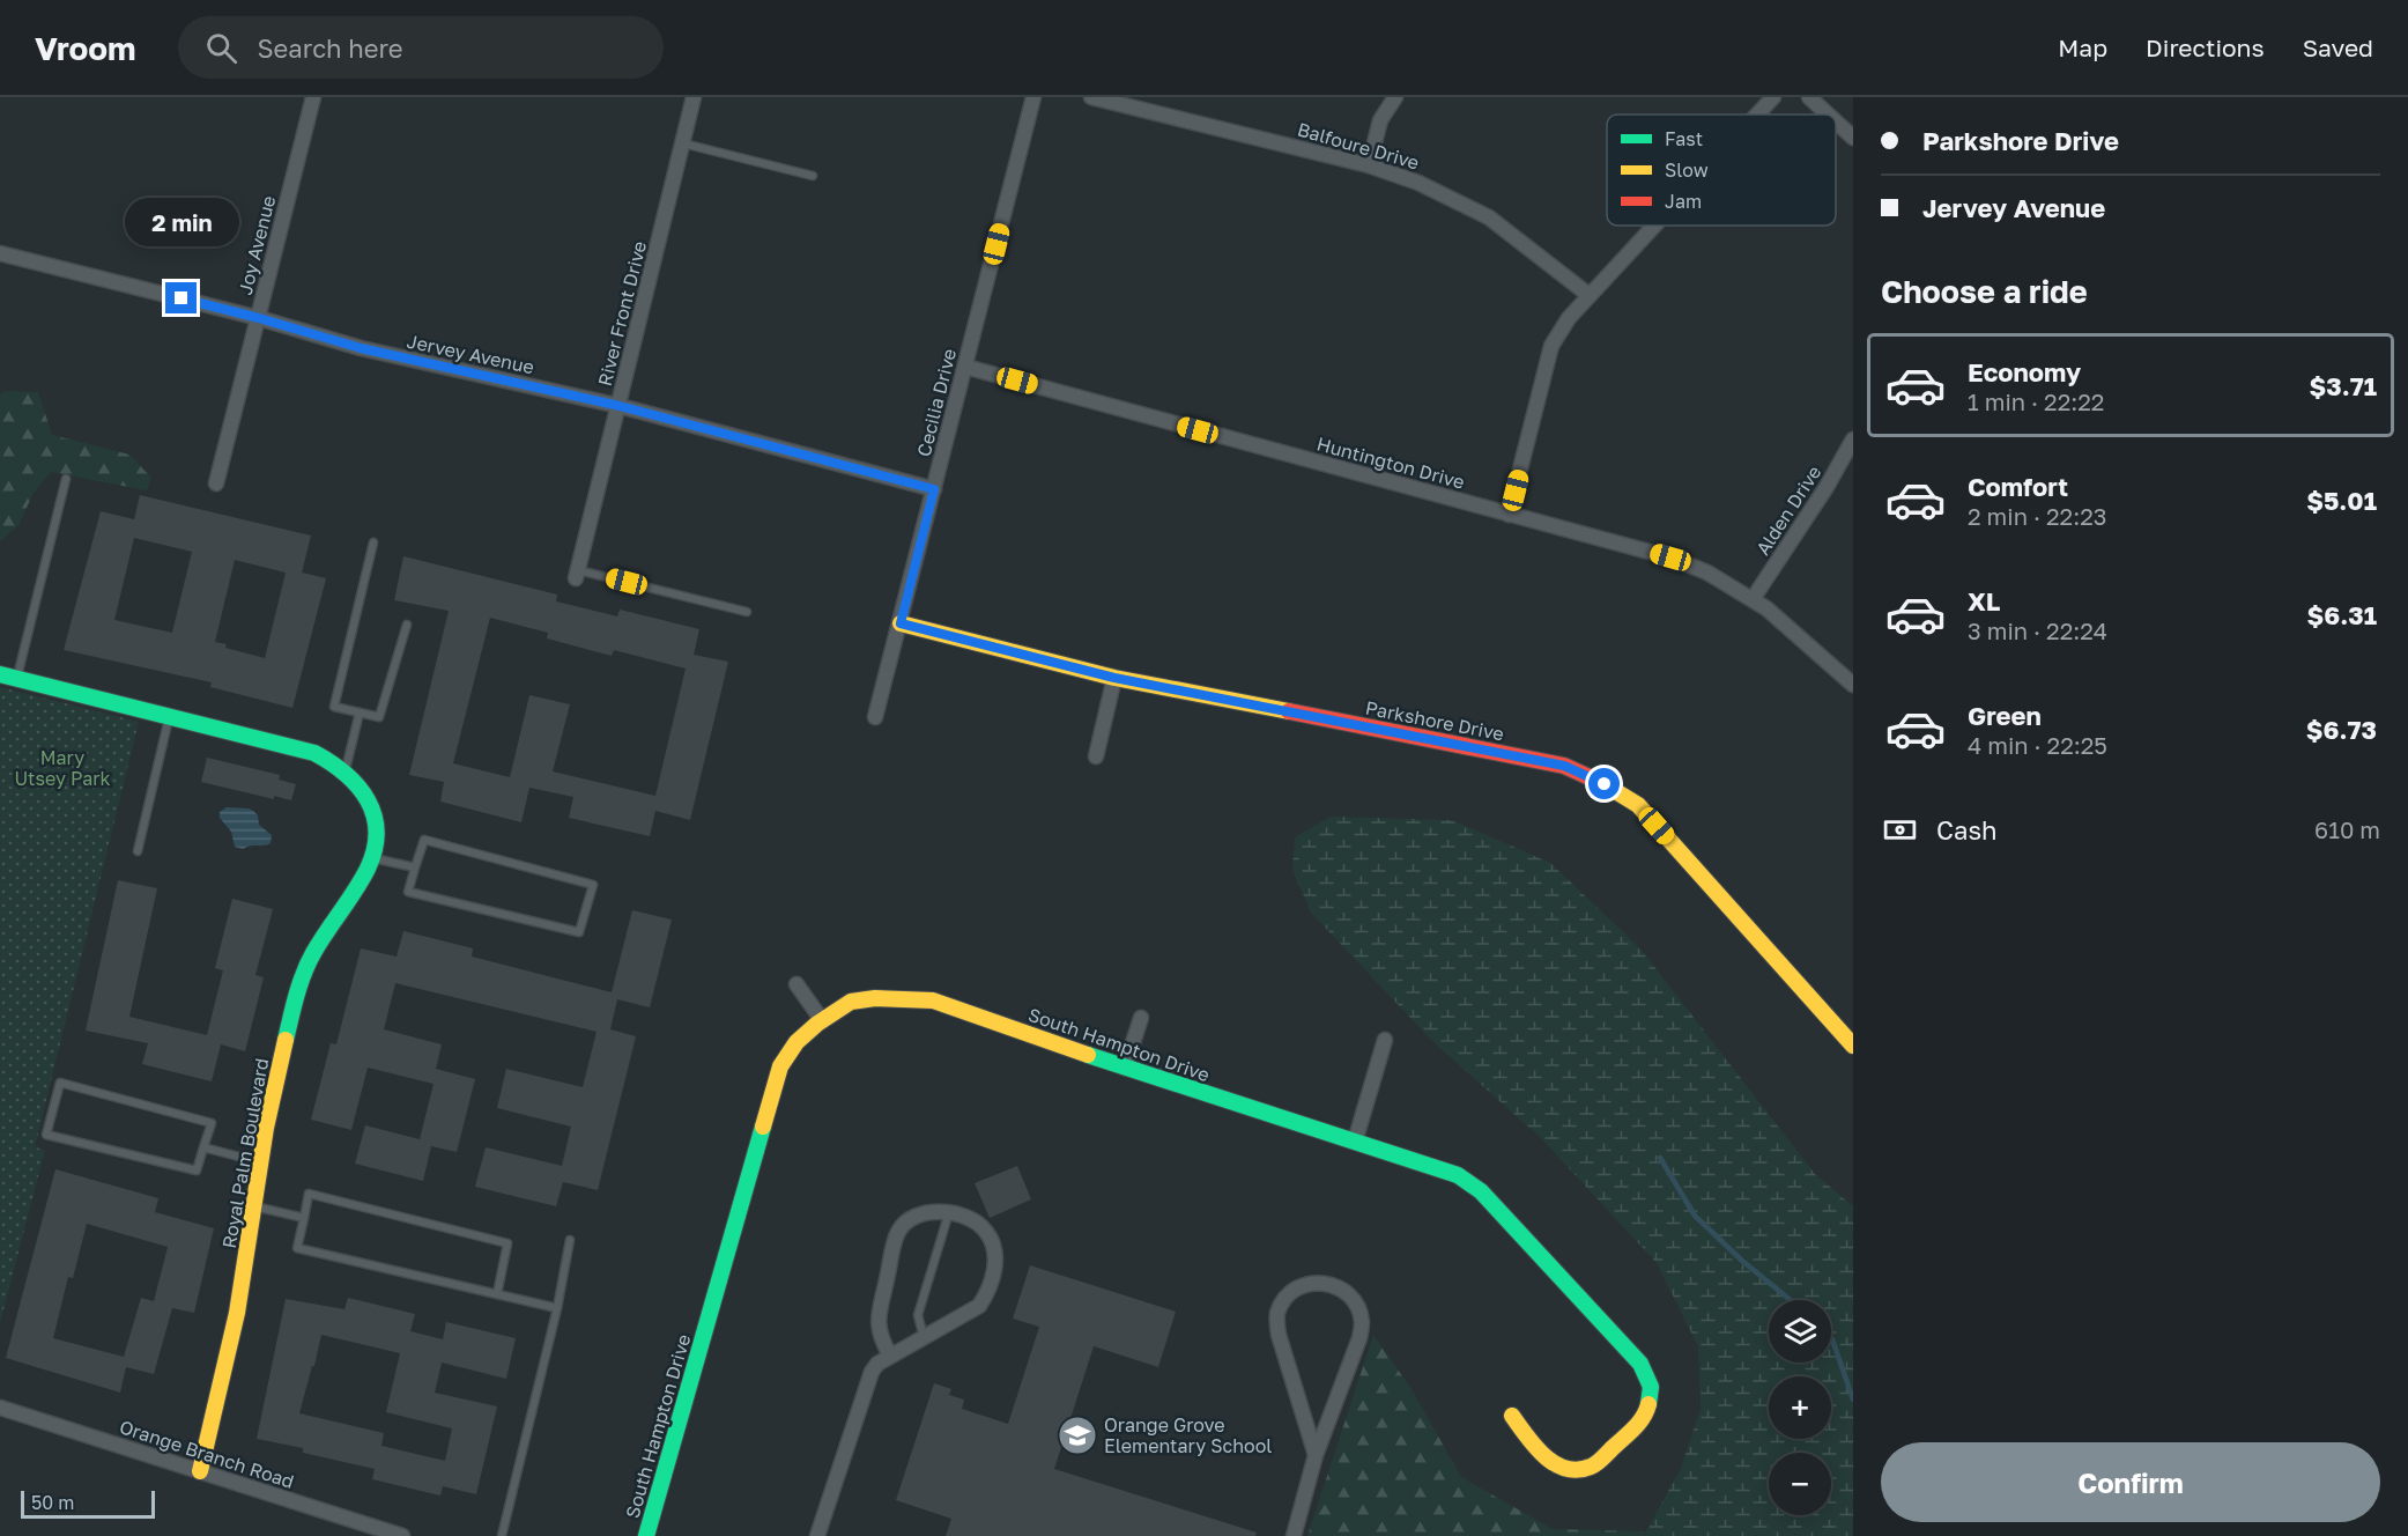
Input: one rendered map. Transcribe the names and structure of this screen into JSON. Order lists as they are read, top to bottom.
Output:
{
  "streets": {
    "street": [
      "Balfoure Drive",
      "Joy Avenue",
      "River Front Drive",
      "Jervey Avenue",
      "Cecilia Drive",
      "Huntington Drive",
      "Alden Drive",
      "Parkshore Drive",
      "South Hampton Drive",
      "Royal Palm Boulevard",
      "Orange Branch Road"
    ]
  },
  "crossings": [
    ["Joy Avenue", "Jervey Avenue"],
    ["River Front Drive", "Jervey Avenue"],
    ["Jervey Avenue", "Cecilia Drive"],
    ["Cecilia Drive", "Huntington Drive"],
    ["Cecilia Drive", "Parkshore Drive"],
    ["Huntington Drive", "Alden Drive"],
    ["Royal Palm Boulevard", "Orange Branch Road"]
  ],
  "parks": ["Mary Utsey Park"],
  "places": {
    "school or university": ["Orange Grove Elementary School"]
  },
  "legend": ["Fast", "Slow", "Jam"],
  "scale_bar": "50 m",
  "page": {
    "header": "Vroom",
    "search": "Search here",
    "nav": ["Map", "Directions", "Saved"],
    "banner": ["Parkshore Drive", "Jervey Avenue"],
    "bubble": "2 min",
    "heading": "Choose a ride",
    "list": [
      {
        "name": "Economy",
        "note": "1 min · 22:22",
        "value": "$3.71"
      },
      {
        "name": "Comfort",
        "note": "2 min · 22:23",
        "value": "$5.01"
      },
      {
        "name": "XL",
        "note": "3 min · 22:24",
        "value": "$6.31"
      },
      {
        "name": "Green",
        "note": "4 min · 22:25",
        "value": "$6.73"
      }
    ],
    "pay": ["Cash", "610 m"],
    "map_buttons": ["+", "−"],
    "buttons": "Confirm",
    "scale": "50 m"
  }
}
